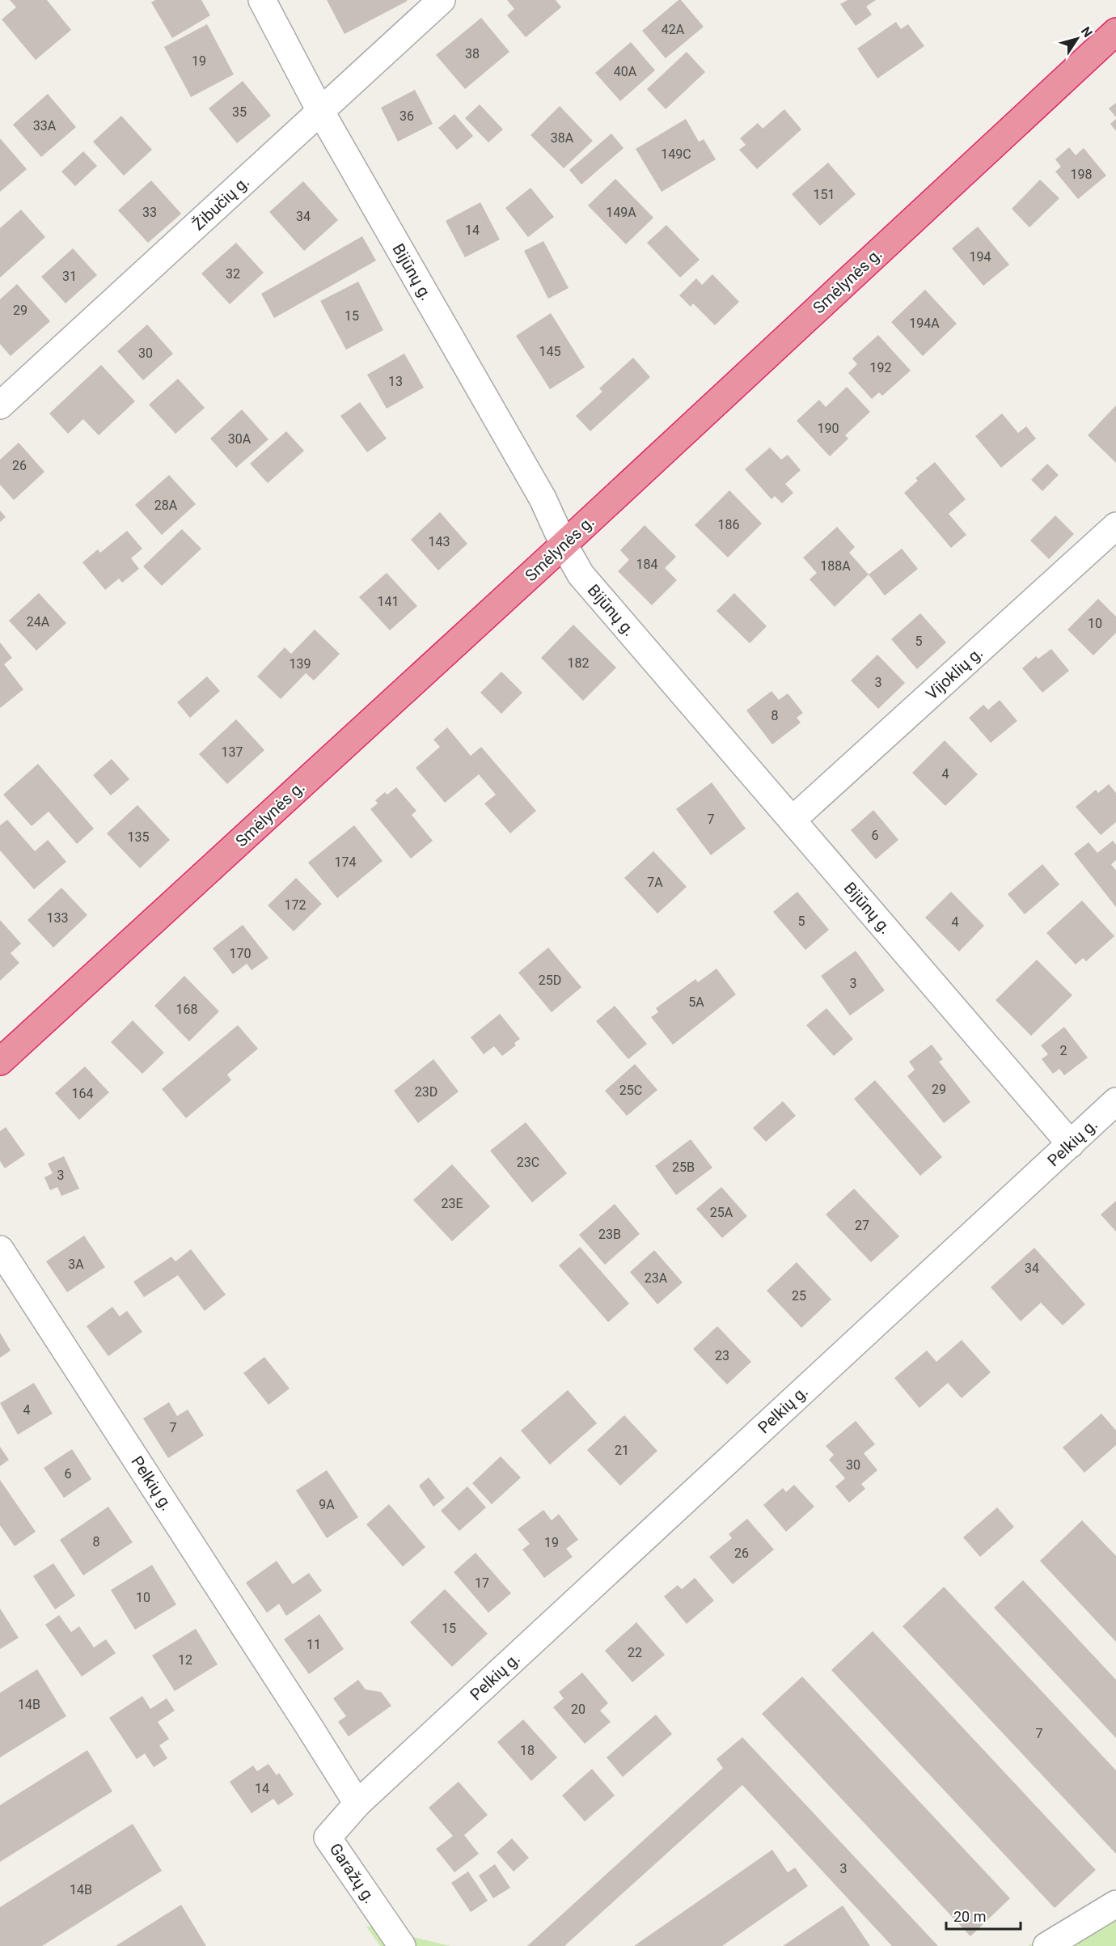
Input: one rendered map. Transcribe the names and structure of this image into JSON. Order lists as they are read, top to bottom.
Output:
{
  "streets": {
    "highway": ["Smėlynės g."],
    "street": [
      "Žibučių g.",
      "Bijūnų g.",
      "Vijoklių g.",
      "Pelkių g.",
      "Garažų g."
    ]
  },
  "crossings": [
    ["Žibučių g.", "Bijūnų g."],
    ["Bijūnų g.", "Smėlynės g."],
    ["Bijūnų g.", "Vijoklių g."],
    ["Bijūnų g.", "Pelkių g."],
    ["Pelkių g.", "Garažų g."]
  ],
  "house_numbers": [
    "42A",
    "38",
    "19",
    "40A",
    "35",
    "36",
    "33A",
    "38A",
    "149C",
    "198",
    "151",
    "33",
    "149A",
    "34",
    "14",
    "194",
    "32",
    "31",
    "29",
    "15",
    "194A",
    "145",
    "30",
    "192",
    "13",
    "190",
    "30A",
    "26",
    "28A",
    "186",
    "143",
    "184",
    "188A",
    "141",
    "24A",
    "10",
    "5",
    "182",
    "139",
    "3",
    "8",
    "137",
    "4",
    "7",
    "6",
    "135",
    "174",
    "7A",
    "172",
    "133",
    "5",
    "4",
    "170",
    "25D",
    "3",
    "5A",
    "168",
    "2",
    "29",
    "25C",
    "23D",
    "164",
    "23C",
    "25B",
    "3",
    "23E",
    "25A",
    "27",
    "23B",
    "3A",
    "34",
    "23A",
    "25",
    "23",
    "4",
    "7",
    "21",
    "30",
    "6",
    "9A",
    "8",
    "19",
    "26",
    "17",
    "10",
    "15",
    "11",
    "22",
    "12",
    "14B",
    "20",
    "7",
    "18",
    "14",
    "3",
    "14B"
  ],
  "scale_bar": "20 m",
  "north": "top right"
}
